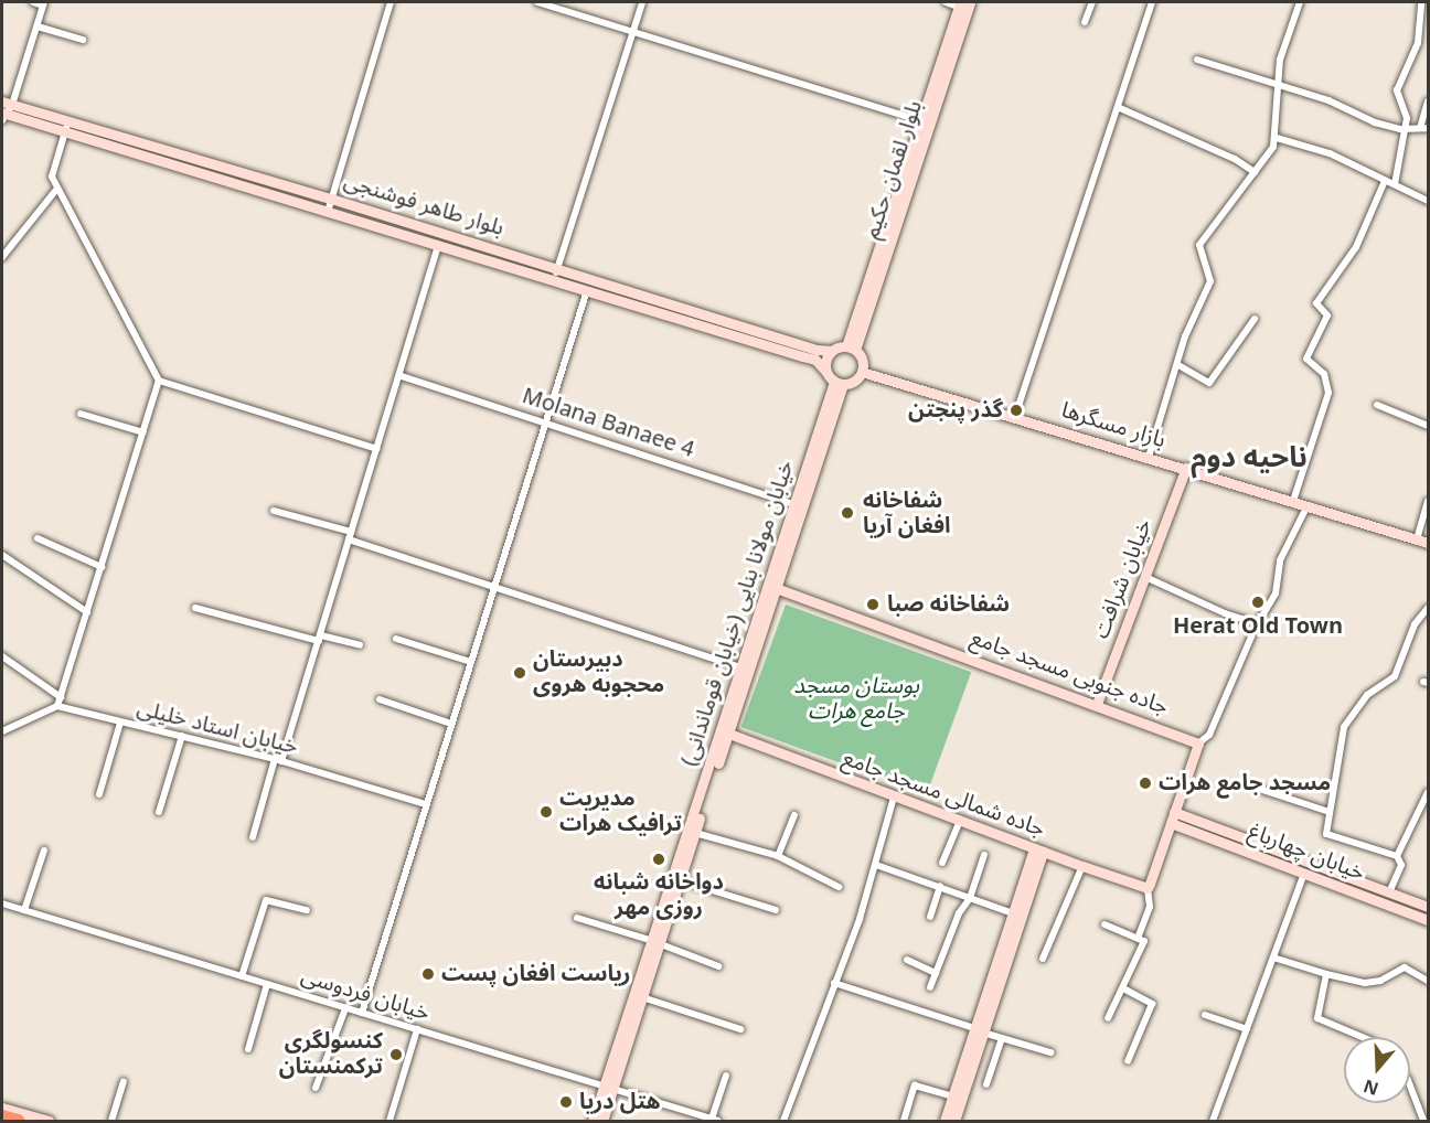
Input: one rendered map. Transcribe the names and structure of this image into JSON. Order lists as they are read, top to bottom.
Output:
{
  "streets": {
    "street": [
      "بلوار لقمان حکیم",
      "بلوار طاهر فوشنجی",
      "Molana Banaee 4",
      "بازار مسگرها",
      "خیابان شرافت",
      "خیابان مولانا بنایی (خیابان قوماندانی)",
      "جاده جنوبی مسجد جامع",
      "خیابان استاد خلیلی",
      "جاده شمالی مسجد جامع",
      "خیابان چهارباغ",
      "خیابان فردوسی"
    ]
  },
  "crossings": [
    ["بلوار لقمان حکیم", "بلوار طاهر فوشنجی"],
    ["بلوار لقمان حکیم", "بازار مسگرها"],
    ["بلوار لقمان حکیم", "خیابان مولانا بنایی (خیابان قوماندانی)"],
    ["بلوار طاهر فوشنجی", "بازار مسگرها"],
    ["بلوار طاهر فوشنجی", "خیابان مولانا بنایی (خیابان قوماندانی)"],
    ["Molana Banaee 4", "خیابان مولانا بنایی (خیابان قوماندانی)"],
    ["بازار مسگرها", "خیابان شرافت"],
    ["بازار مسگرها", "خیابان مولانا بنایی (خیابان قوماندانی)"],
    ["خیابان شرافت", "جاده جنوبی مسجد جامع"],
    ["خیابان مولانا بنایی (خیابان قوماندانی)", "جاده جنوبی مسجد جامع"],
    ["خیابان مولانا بنایی (خیابان قوماندانی)", "جاده شمالی مسجد جامع"],
    ["خیابان مولانا بنایی (خیابان قوماندانی)", "خیابان فردوسی"]
  ],
  "districts": ["ناحیه دوم"],
  "parks": ["بوستان مسجد جامع هرات"],
  "places": [
    "گذر پنجتن",
    "شفاخانه افغان آریا",
    "Herat Old Town",
    "شفاخانه صبا",
    "دبیرستان محجوبه هروی",
    "مسجد جامع هرات",
    "مدیریت ترافیک هرات",
    "دواخانه شبانه روزی مهر",
    "ریاست افغان پست",
    "کنسولگری ترکمنستان",
    "هتل دریا"
  ],
  "north": "bottom"
}
